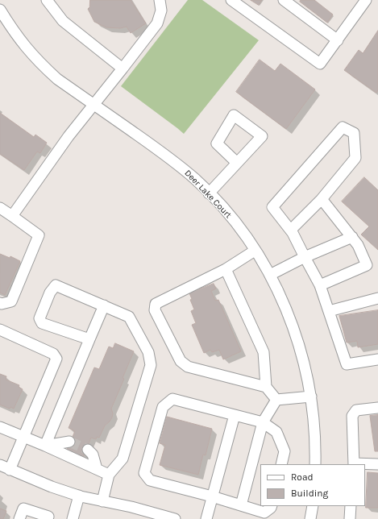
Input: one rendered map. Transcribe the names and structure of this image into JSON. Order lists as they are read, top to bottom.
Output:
{
  "streets": {
    "street": ["Deer Lake Court"]
  },
  "legend": ["Road", "Building"]
}
